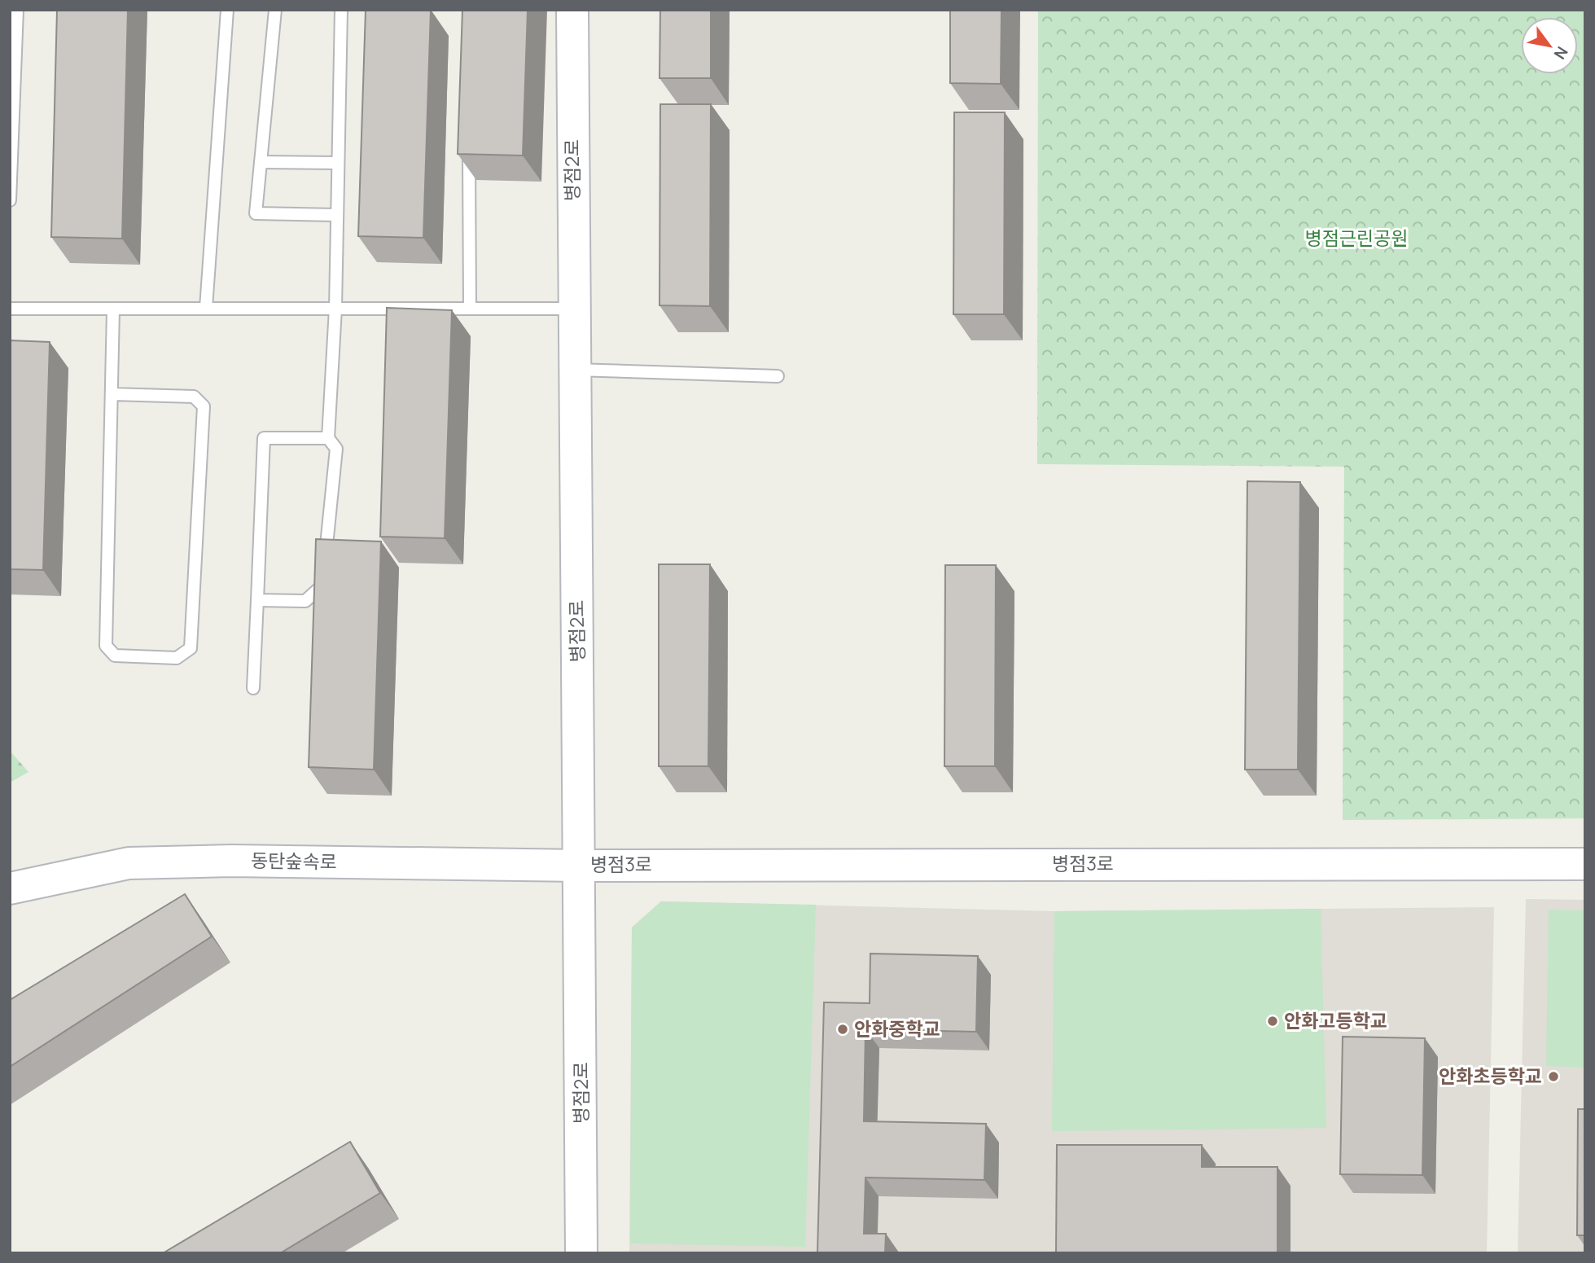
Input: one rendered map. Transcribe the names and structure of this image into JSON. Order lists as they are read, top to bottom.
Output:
{
  "streets": {
    "street": ["병점2로", "동탄숲속로", "병점3로"]
  },
  "crossings": [
    ["병점2로", "동탄숲속로"],
    ["병점2로", "병점3로"],
    ["동탄숲속로", "병점3로"]
  ],
  "parks": ["병점근린공원"],
  "places": ["안화고등학교", "안화중학교", "안화초등학교"],
  "north": "bottom right"
}
